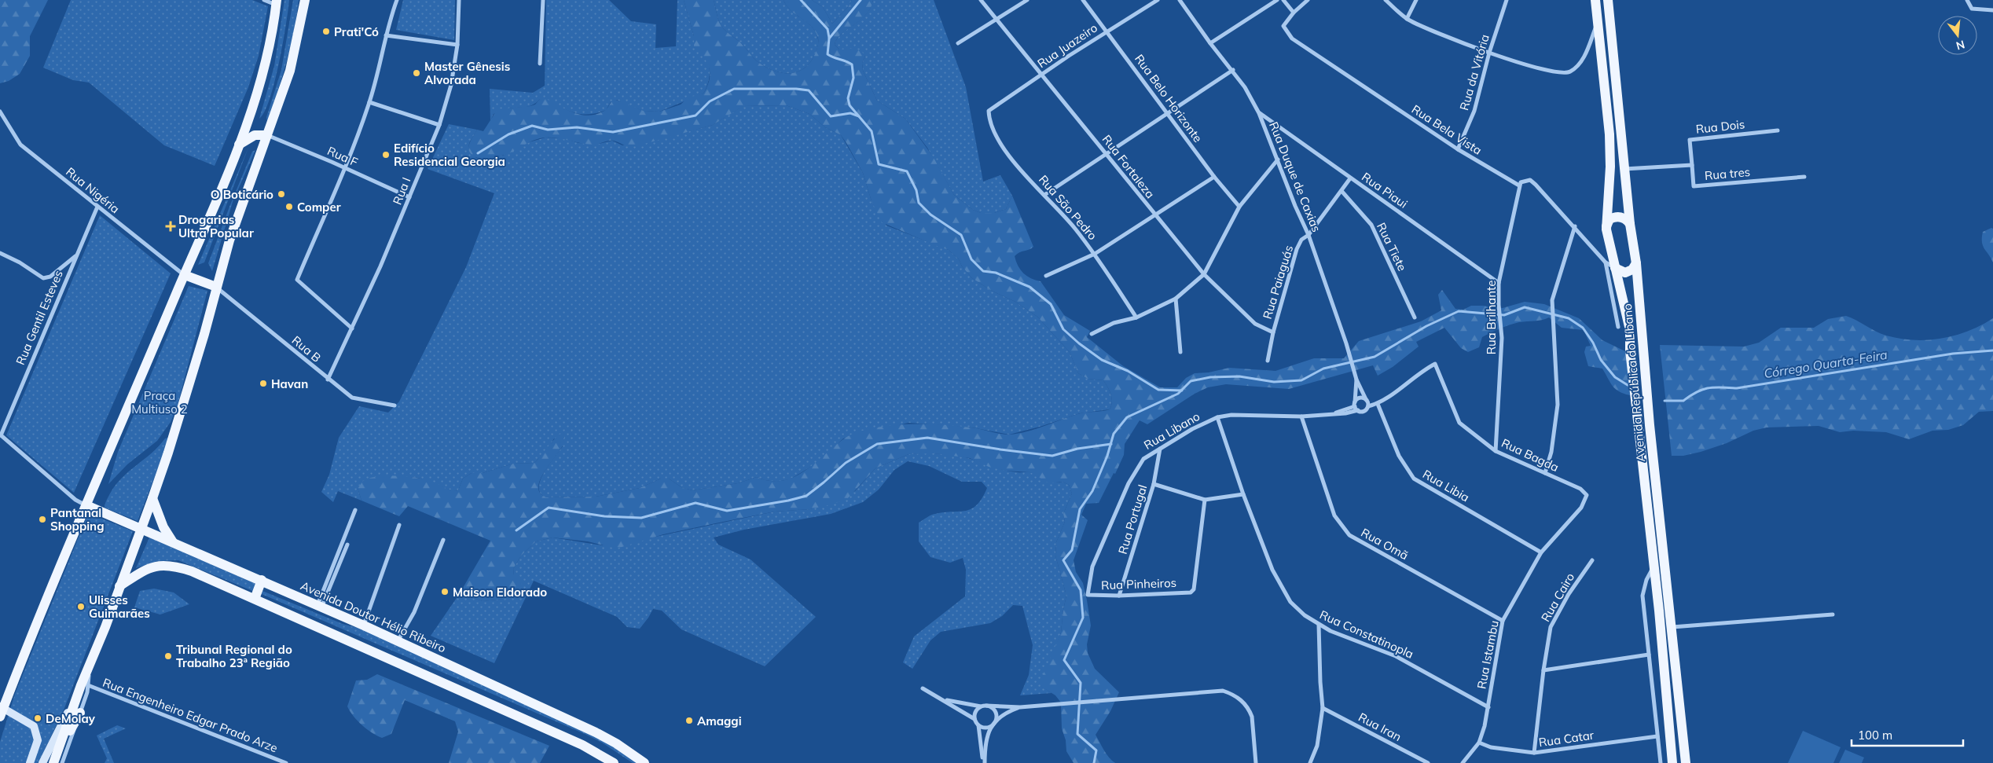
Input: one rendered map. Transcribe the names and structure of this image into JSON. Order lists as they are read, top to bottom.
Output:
{
  "streets": {
    "main road": ["Avenida República do Líbano", "Avenida Doutor Hélio Ribeiro"],
    "street": [
      "Rua Juazeiro",
      "Rua da Vitória",
      "Rua Belo Horizonte",
      "Rua Dois",
      "Rua Bela Vista",
      "Rua F",
      "Rua Fortaleza",
      "Rua tres",
      "Rua Duque de Caxias",
      "Rua Nigéria",
      "Rua Piaui",
      "Rua I",
      "Rua São Pedro",
      "Rua Tiete",
      "Rua Paiaguás",
      "Rua Gentil Esteves",
      "Rua Brilhante",
      "Rua B",
      "Rua Libano",
      "Rua Bagda",
      "Rua Libia",
      "Rua Portugal",
      "Rua Omã",
      "Rua Pinheiros",
      "Rua Cairo",
      "Rua Constatinopla",
      "Rua Istambu",
      "Rua Engenheiro Edgar Prado Arze",
      "Rua Iran",
      "Rua Catar"
    ]
  },
  "crossings": [
    ["Rua Juazeiro", "Rua Belo Horizonte"],
    ["Rua Juazeiro", "Rua Fortaleza"],
    ["Rua Juazeiro", "Rua São Pedro"],
    ["Rua da Vitória", "Rua Bela Vista"],
    ["Rua Dois", "Rua tres"],
    ["Rua Bela Vista", "Rua Brilhante"],
    ["Rua F", "Rua I"],
    ["Rua Fortaleza", "Rua Paiaguás"],
    ["Rua tres", "Avenida República do Líbano"],
    ["Rua Duque de Caxias", "Rua Piaui"],
    ["Rua Duque de Caxias", "Rua Paiaguás"],
    ["Rua Duque de Caxias", "Rua Libano"],
    ["Rua Nigéria", "Rua Gentil Esteves"],
    ["Rua Piaui", "Rua Paiaguás"],
    ["Rua Piaui", "Rua Brilhante"],
    ["Rua I", "Rua B"],
    ["Rua Tiete", "Rua Paiaguás"],
    ["Rua Brilhante", "Rua Bagda"],
    ["Rua Libano", "Rua Bagda"],
    ["Rua Libano", "Rua Libia"],
    ["Rua Libano", "Rua Portugal"],
    ["Rua Libano", "Rua Omã"],
    ["Rua Libano", "Rua Pinheiros"],
    ["Rua Libano", "Rua Constatinopla"],
    ["Rua Bagda", "Rua Libia"],
    ["Rua Bagda", "Rua Istambu"],
    ["Rua Libia", "Rua Istambu"],
    ["Rua Portugal", "Rua Pinheiros"],
    ["Rua Omã", "Rua Istambu"],
    ["Rua Cairo", "Rua Catar"],
    ["Rua Constatinopla", "Rua Istambu"],
    ["Rua Istambu", "Rua Catar"]
  ],
  "water": ["Córrego Quarta-Feira"],
  "parks": ["Praça Multiuso 2"],
  "places": {
    "other": [
      "Prati'Có",
      "Master Gênesis Alvorada",
      "Edifício Residencial Georgia",
      "O Boticário",
      "Comper",
      "Havan",
      "Pantanal Shopping",
      "Maison Eldorado",
      "Ulisses Guimarães",
      "Tribunal Regional do Trabalho 23ª Região",
      "DeMolay",
      "Amaggi"
    ],
    "health": ["Drogarias Ultra Popular"]
  },
  "scale_bar": "100 m",
  "north": "bottom"
}
